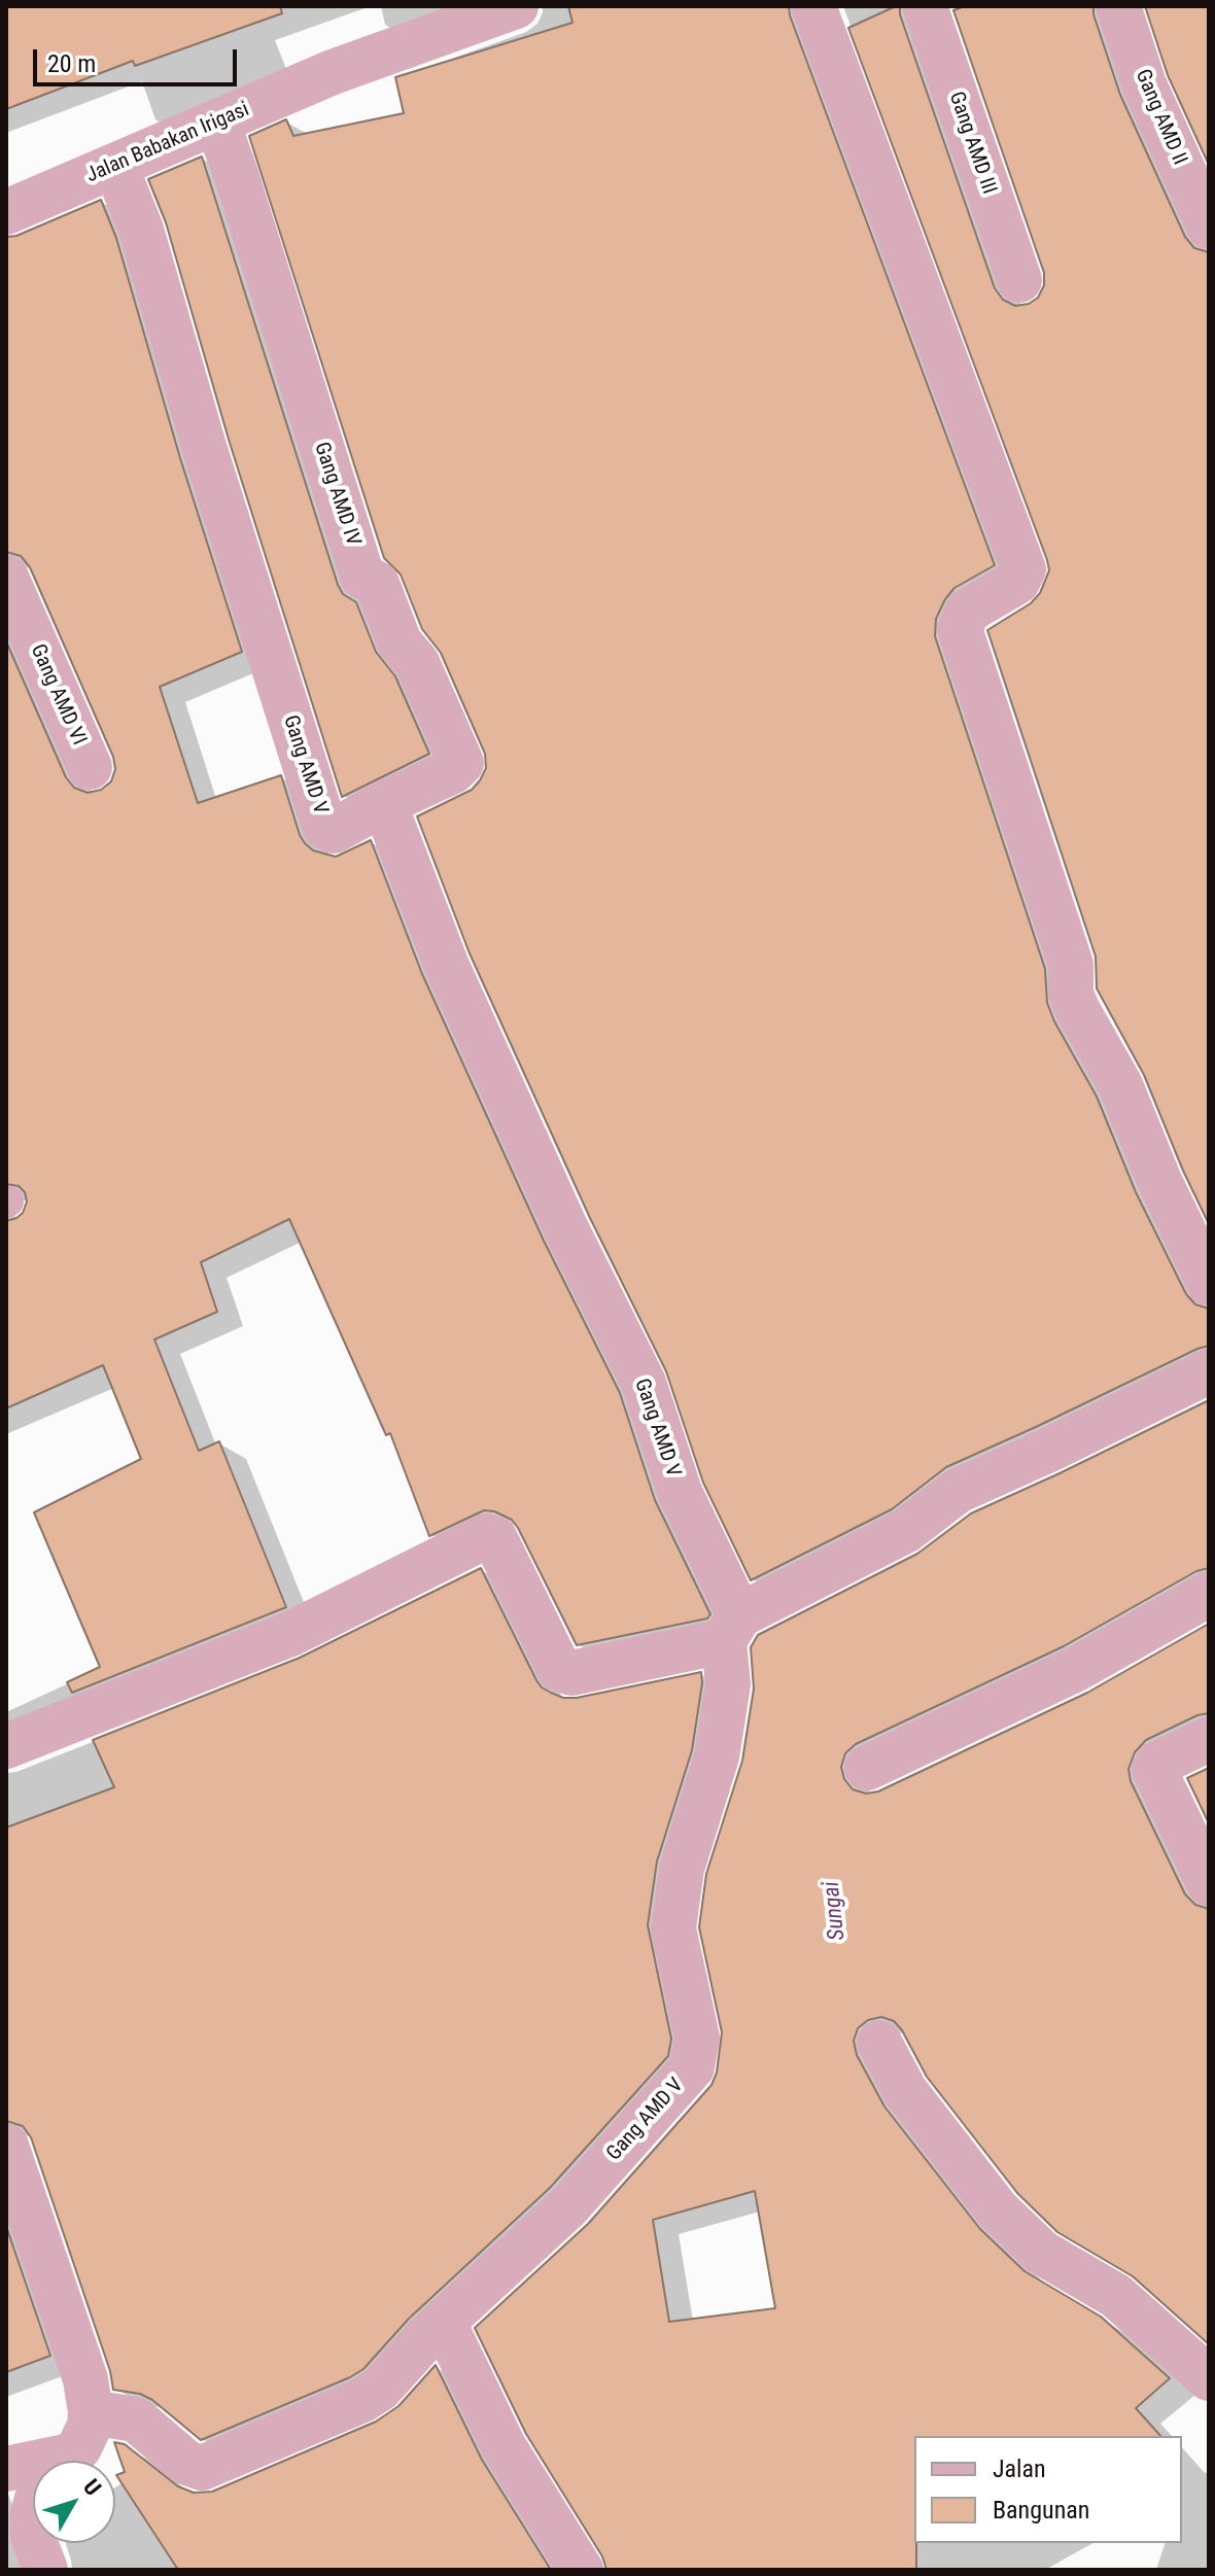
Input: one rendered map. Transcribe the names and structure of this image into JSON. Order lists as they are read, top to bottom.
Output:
{
  "streets": {
    "street": [
      "Gang AMD II",
      "Jalan Babakan Irigasi",
      "Gang AMD III",
      "Gang AMD IV",
      "Gang AMD VI",
      "Gang AMD V"
    ]
  },
  "crossings": [
    ["Jalan Babakan Irigasi", "Gang AMD IV"],
    ["Jalan Babakan Irigasi", "Gang AMD V"],
    ["Gang AMD IV", "Gang AMD V"]
  ],
  "water": ["Sungai"],
  "legend": ["Jalan", "Bangunan"],
  "scale_bar": "20 m",
  "north": "top right"
}
